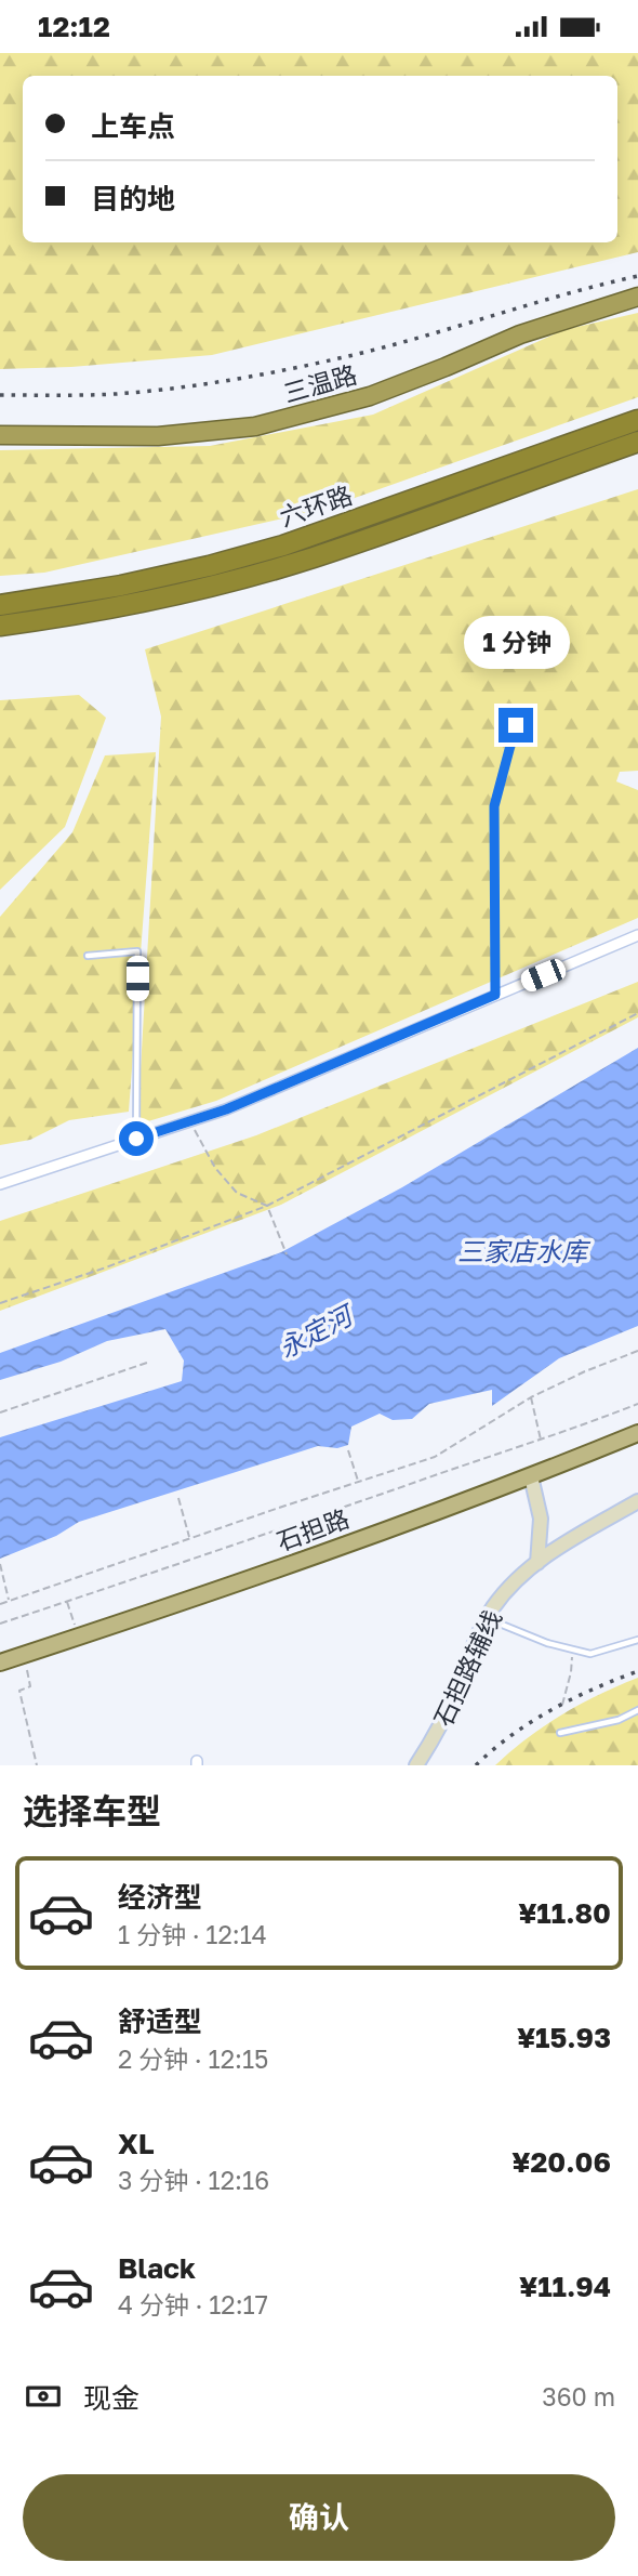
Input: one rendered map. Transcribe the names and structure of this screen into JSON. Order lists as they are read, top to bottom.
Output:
{
  "streets": {
    "highway": ["三温路", "六环路"],
    "main road": ["石担路", "石担路辅线"]
  },
  "water": ["三家店水库", "永定河"],
  "page": {
    "status": "12:12",
    "banner": ["上车点", "目的地"],
    "bubble": "1 分钟",
    "heading": "选择车型",
    "list": [
      {
        "name": "经济型",
        "note": "1 分钟 · 12:14",
        "value": "¥11.80"
      },
      {
        "name": "舒适型",
        "note": "2 分钟 · 12:15",
        "value": "¥15.93"
      },
      {
        "name": "XL",
        "note": "3 分钟 · 12:16",
        "value": "¥20.06"
      },
      {
        "name": "Black",
        "note": "4 分钟 · 12:17",
        "value": "¥11.94"
      }
    ],
    "pay": ["现金", "360 m"],
    "buttons": "确认"
  }
}
